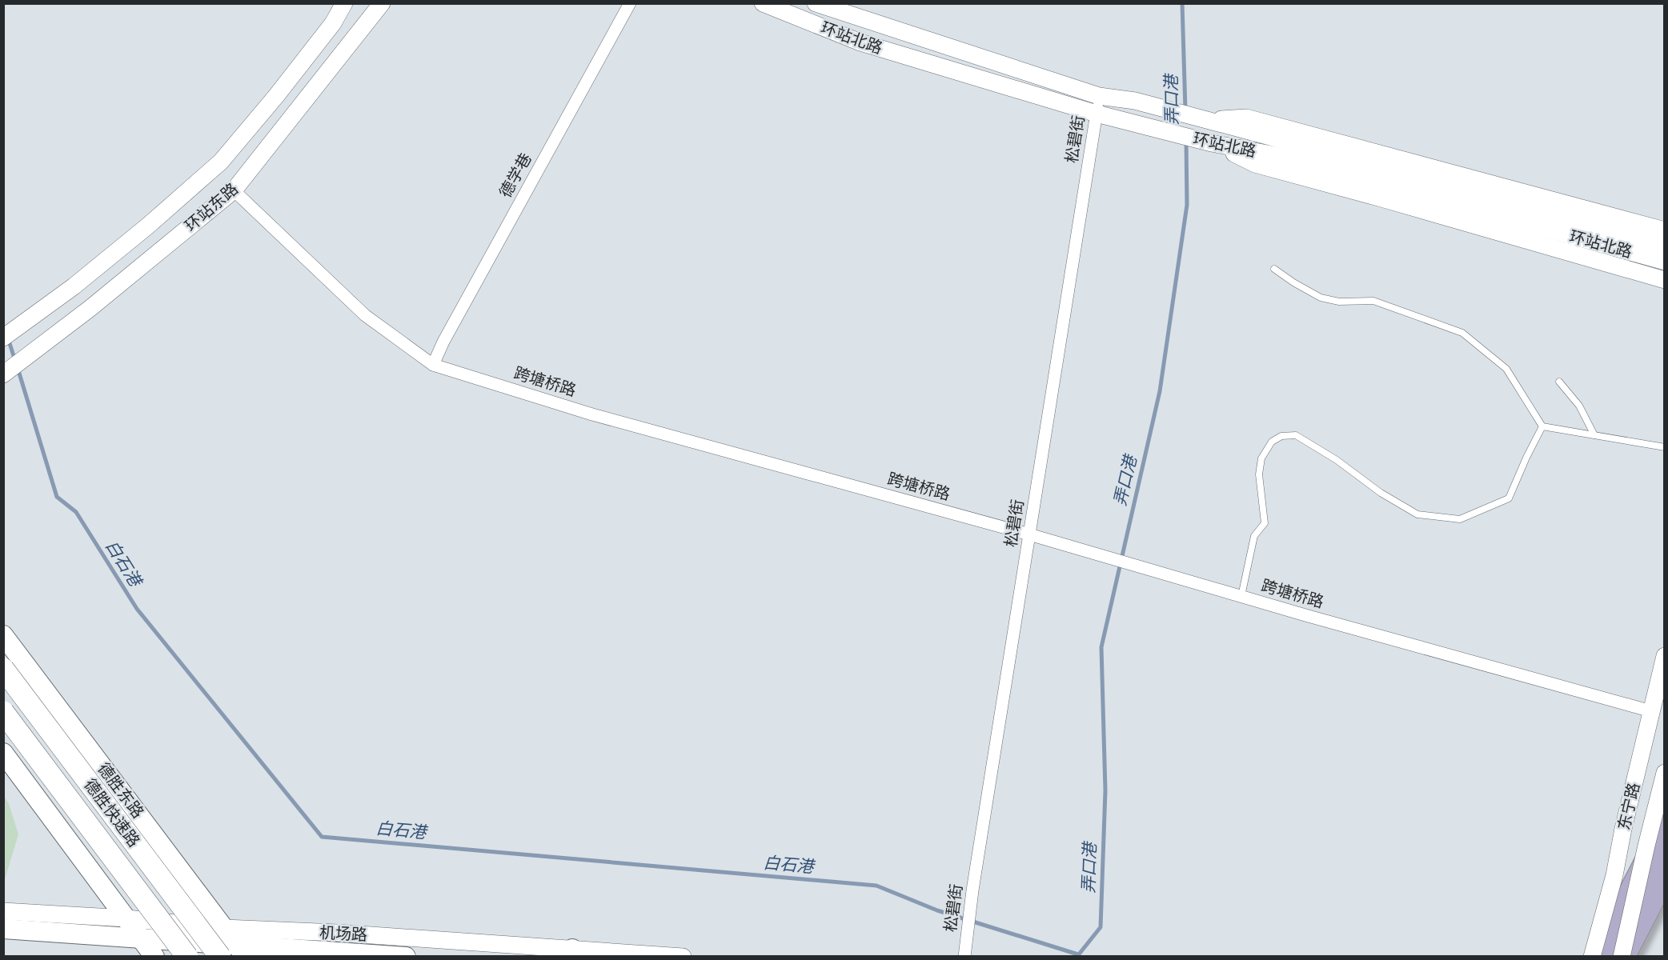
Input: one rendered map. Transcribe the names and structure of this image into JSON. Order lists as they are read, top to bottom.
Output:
{
  "streets": {
    "highway": ["德胜快速路"],
    "main road": [
      "环站北路",
      "环站东路",
      "德胜东路",
      "东宁路",
      "机场路"
    ],
    "street": ["松碧街", "德学巷", "跨塘桥路"]
  },
  "crossings": [
    ["环站北路", "松碧街"],
    ["松碧街", "跨塘桥路"],
    ["德学巷", "跨塘桥路"],
    ["环站东路", "跨塘桥路"],
    ["跨塘桥路", "东宁路"],
    ["德胜东路", "德胜快速路"],
    ["德胜东路", "机场路"],
    ["德胜快速路", "机场路"]
  ],
  "water": ["弄口港", "白石港"]
}
